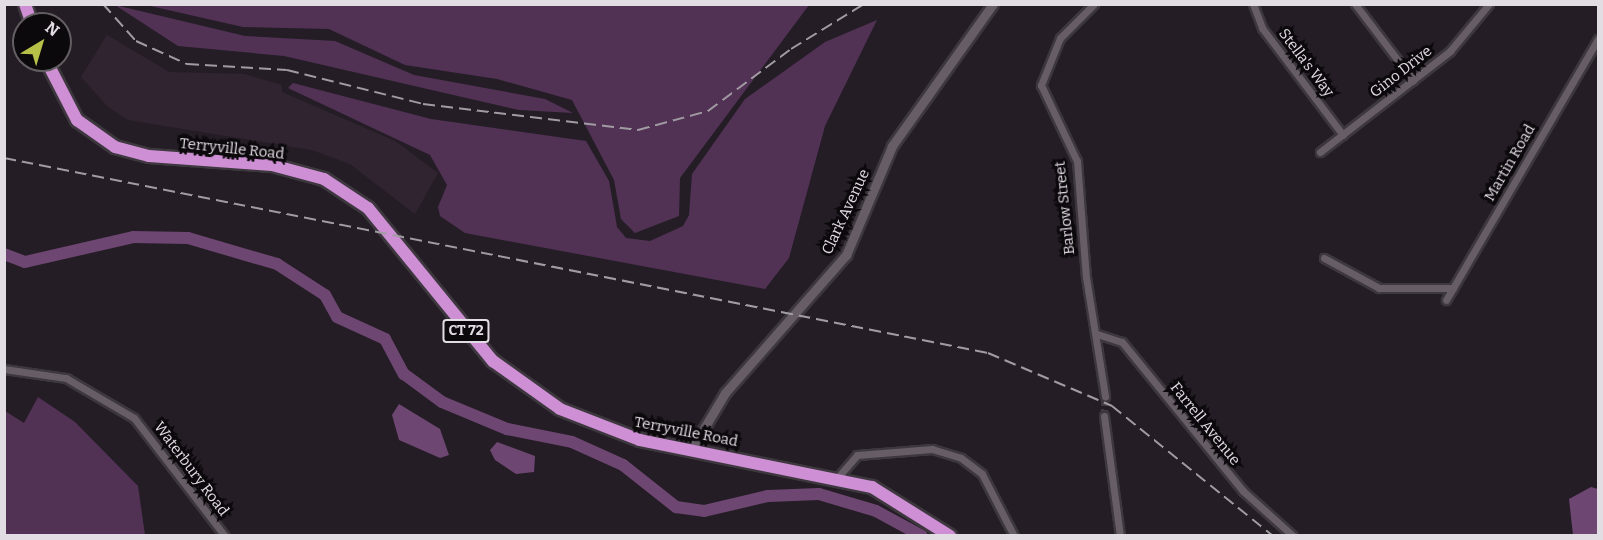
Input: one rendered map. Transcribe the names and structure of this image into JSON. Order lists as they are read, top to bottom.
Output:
{
  "streets": {
    "highway": ["Terryville Road", "CT 72"],
    "main road": ["Clark Avenue"],
    "street": [
      "Stella's Way",
      "Gino Drive",
      "Martin Road",
      "Barlow Street",
      "Farrell Avenue",
      "Waterbury Road"
    ]
  },
  "crossings": [
    ["Stella's Way", "Gino Drive"],
    ["Terryville Road", "Clark Avenue"],
    ["Barlow Street", "Farrell Avenue"]
  ],
  "north": "top right"
}
